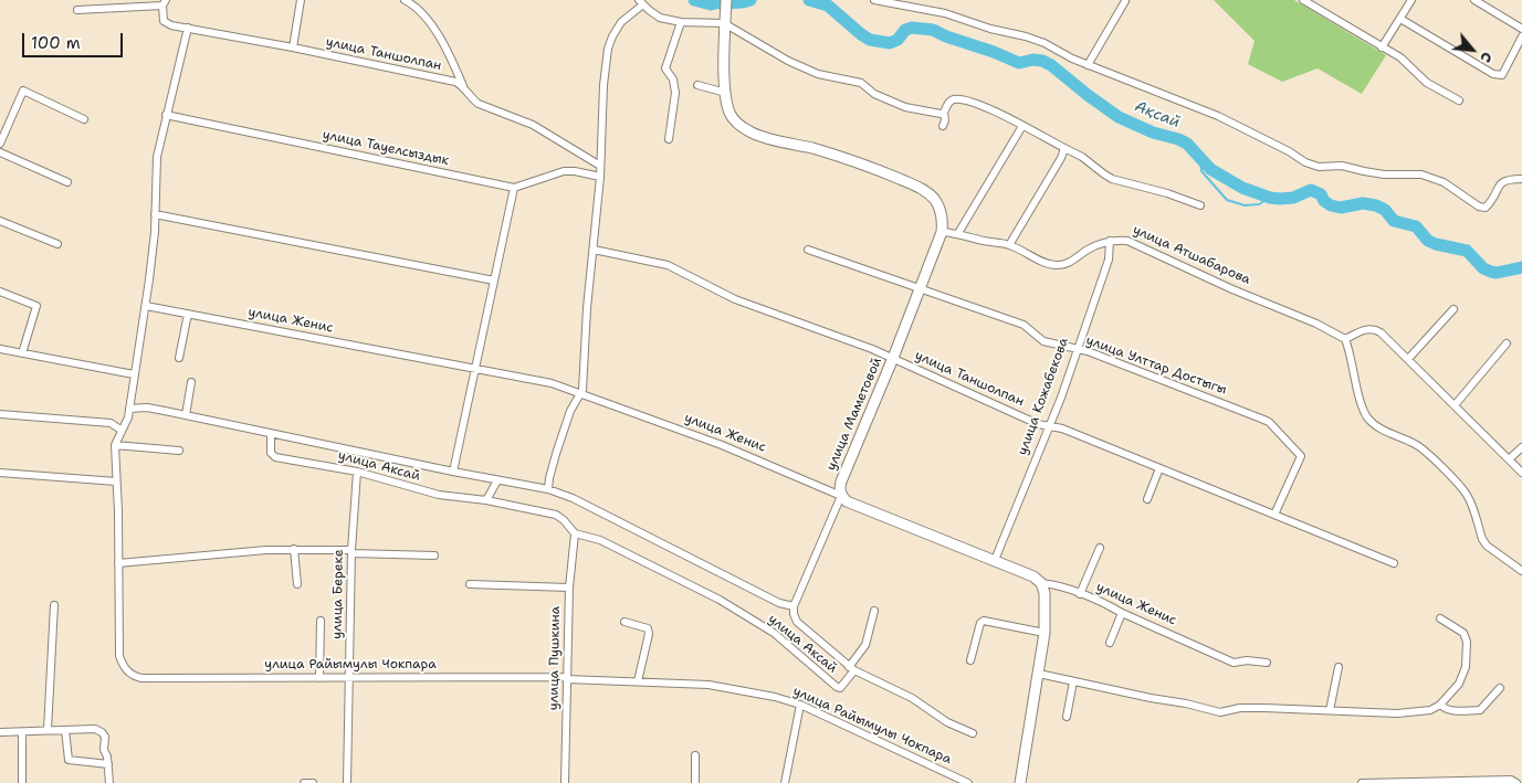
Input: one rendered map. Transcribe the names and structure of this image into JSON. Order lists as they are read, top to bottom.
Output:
{
  "streets": {
    "main road": ["улица Женис", "улица Маметовой"],
    "street": [
      "улица Таншолпан",
      "улица Тауелсыздык",
      "улица Атшабарова",
      "улица Улттар Достыгы",
      "улица Кожабекова",
      "улица Аксай",
      "улица Береке",
      "улица Пушкина",
      "улица Райымулы Чокпара"
    ]
  },
  "crossings": [
    ["улица Таншолпан", "улица Улттар Достыгы"],
    ["улица Таншолпан", "улица Кожабекова"],
    ["улица Таншолпан", "улица Маметовой"],
    ["улица Атшабарова", "улица Кожабекова"],
    ["улица Атшабарова", "улица Маметовой"],
    ["улица Женис", "улица Кожабекова"],
    ["улица Женис", "улица Маметовой"],
    ["улица Улттар Достыгы", "улица Кожабекова"],
    ["улица Улттар Достыгы", "улица Маметовой"],
    ["улица Маметовой", "улица Аксай"],
    ["улица Аксай", "улица Береке"],
    ["улица Аксай", "улица Пушкина"],
    ["улица Береке", "улица Райымулы Чокпара"],
    ["улица Пушкина", "улица Райымулы Чокпара"]
  ],
  "water": ["Ақсай"],
  "scale_bar": "100 m",
  "north": "bottom right"
}
